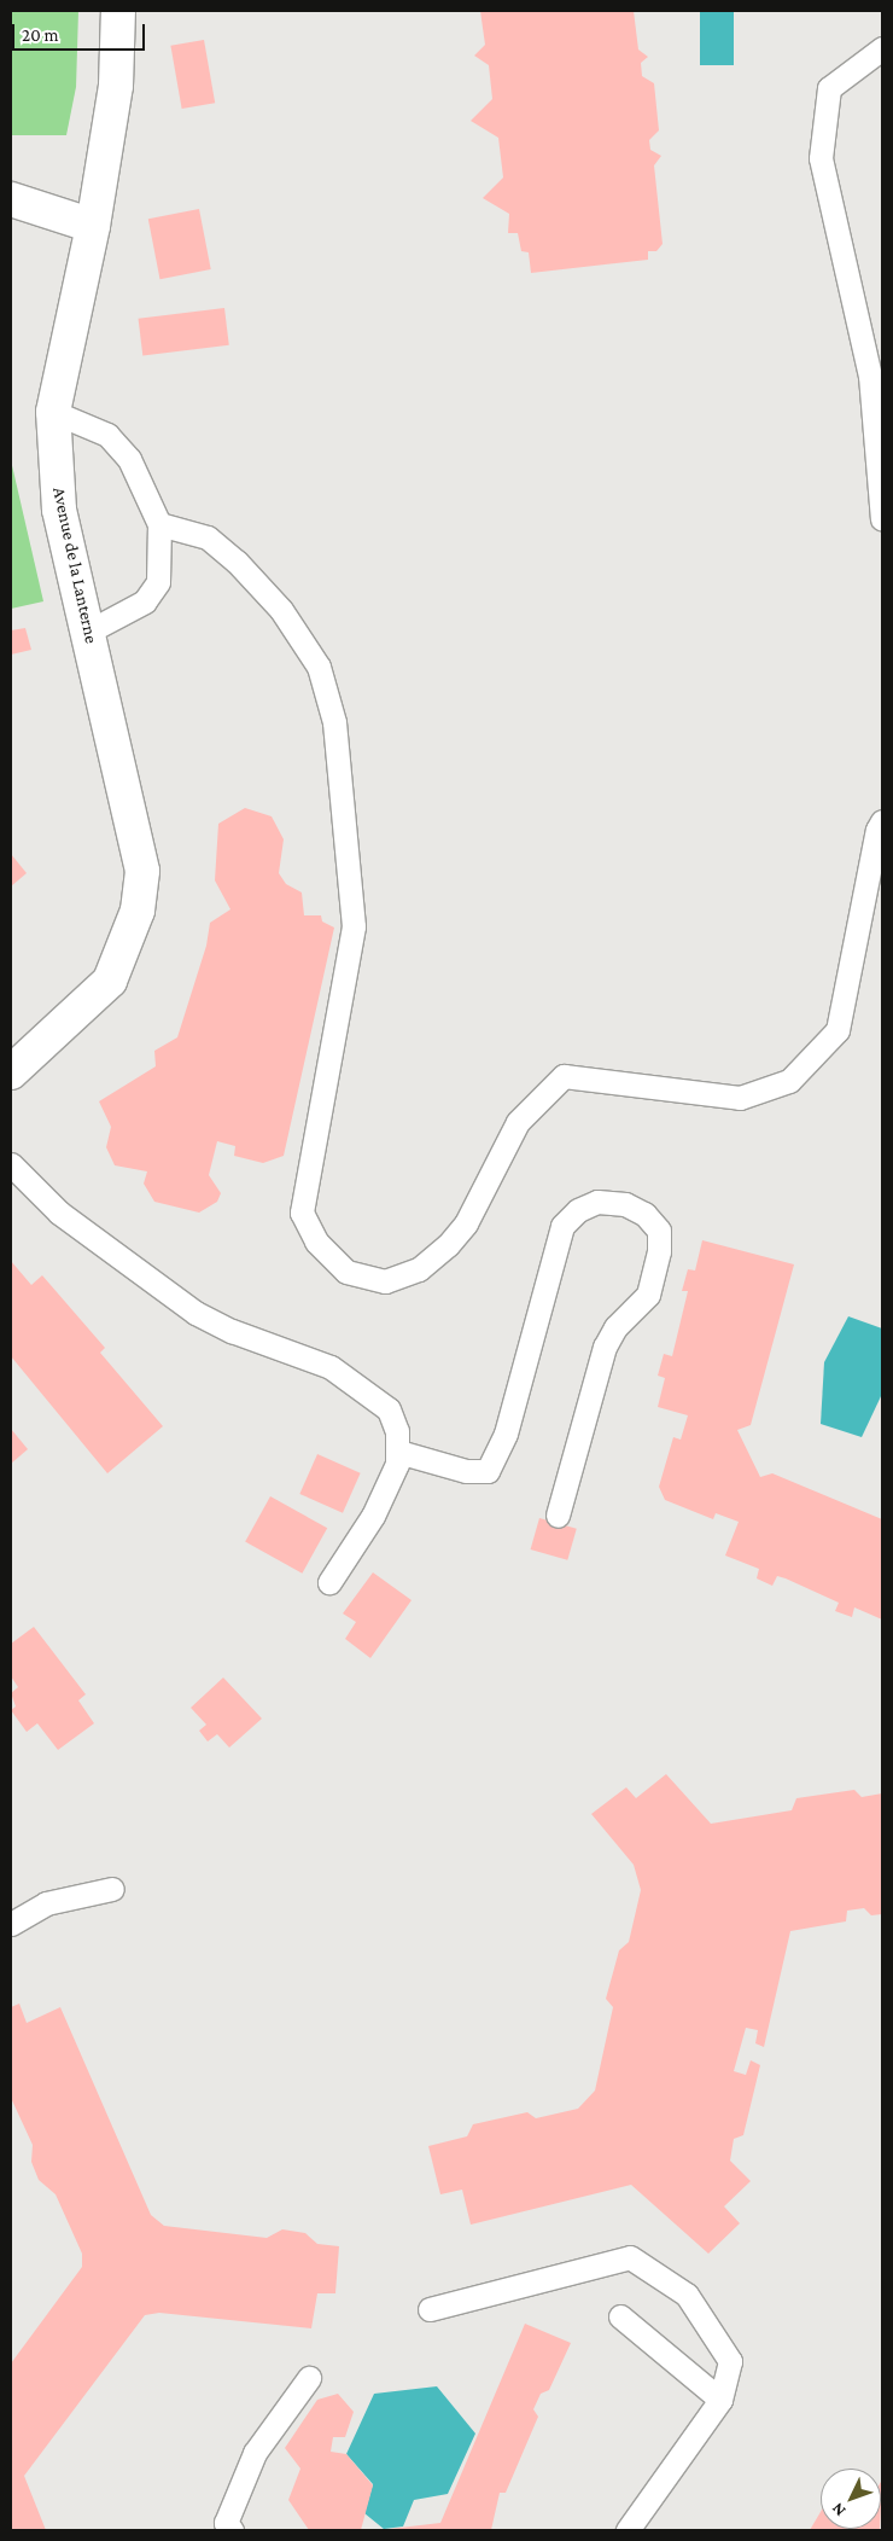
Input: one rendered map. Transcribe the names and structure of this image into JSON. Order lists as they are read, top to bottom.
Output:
{
  "streets": {
    "street": ["Avenue de la Lanterne"]
  },
  "scale_bar": "20 m",
  "north": "bottom left"
}
